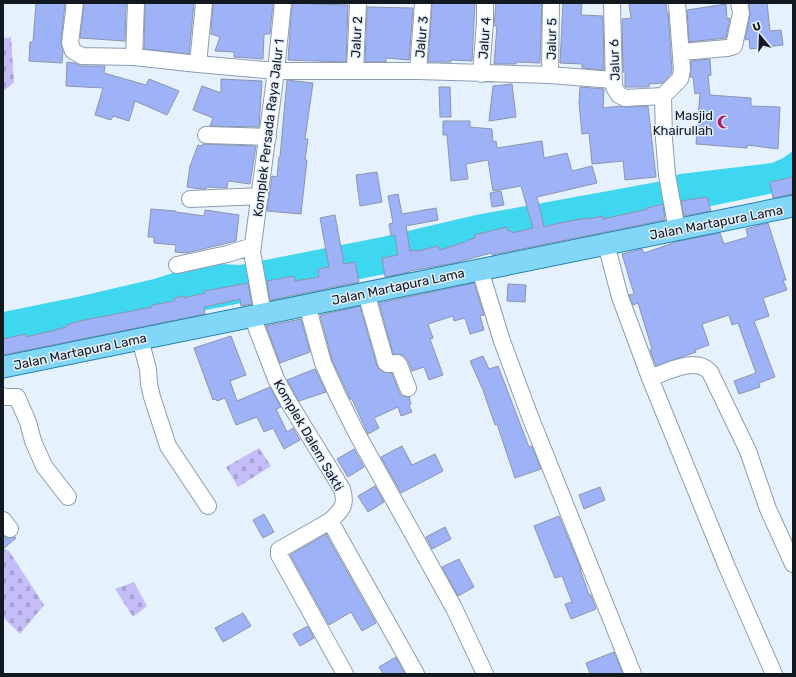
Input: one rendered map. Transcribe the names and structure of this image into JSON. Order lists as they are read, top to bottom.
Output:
{
  "streets": {
    "main road": ["Jalan Martapura Lama"],
    "street": [
      "Jalur 2",
      "Jalur 3",
      "Jalur 4",
      "Jalur 5",
      "Jalur 6",
      "Komplek Persada Raya Jalur 1",
      "Komplek Dalem Sakti"
    ]
  },
  "crossings": [
    ["Komplek Persada Raya Jalur 1", "Jalan Martapura Lama"],
    ["Komplek Persada Raya Jalur 1", "Komplek Dalem Sakti"],
    ["Jalan Martapura Lama", "Komplek Dalem Sakti"]
  ],
  "places": {
    "mosque": ["Masjid Khairullah"]
  },
  "north": "top"
}
